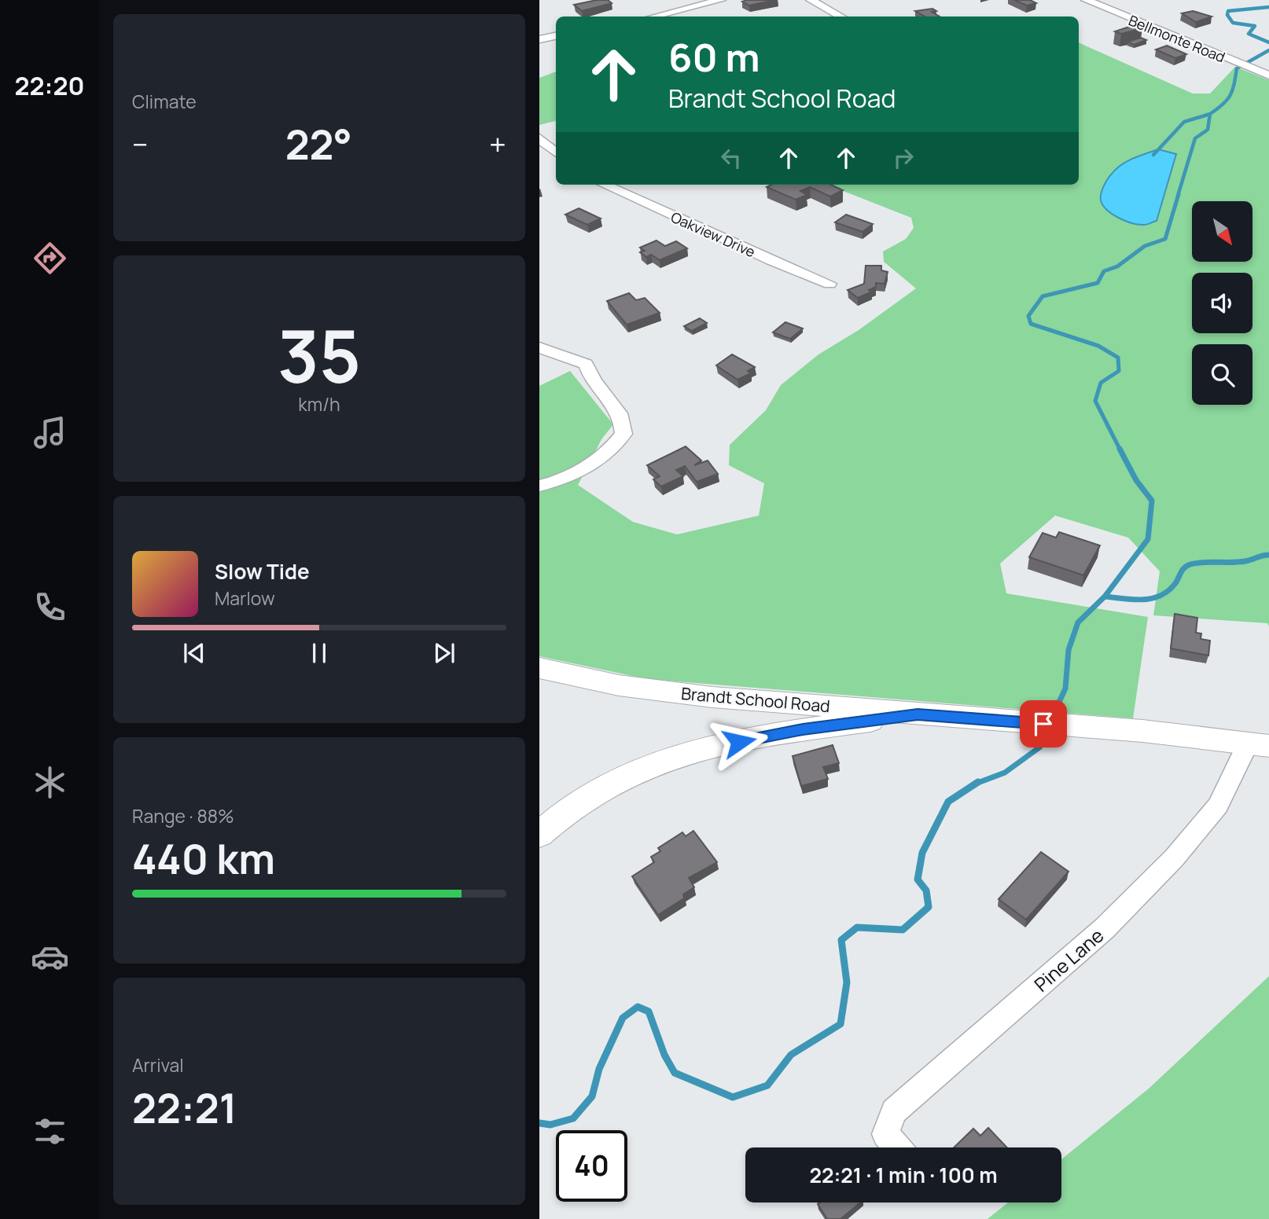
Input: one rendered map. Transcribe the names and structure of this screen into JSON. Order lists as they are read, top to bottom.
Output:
{
  "streets": {
    "street": [
      "Bellmonte Road",
      "Oakview Drive",
      "Brandt School Road",
      "Pine Lane"
    ]
  },
  "crossings": [
    ["Brandt School Road", "Pine Lane"]
  ],
  "north": "bottom right",
  "page": {
    "tabs": "22:20",
    "tile": [
      "Climate",
      ["35", "km/h"],
      ["Range · 88%", "440 km"],
      ["Arrival", "22:21"]
    ],
    "turn": ["60 m", "Brandt School Road"],
    "heat": ["−", "22°", "+"],
    "song": ["Slow Tide", "Marlow"],
    "limit": "40",
    "trip": "22:21 · 1 min · 100 m"
  }
}
